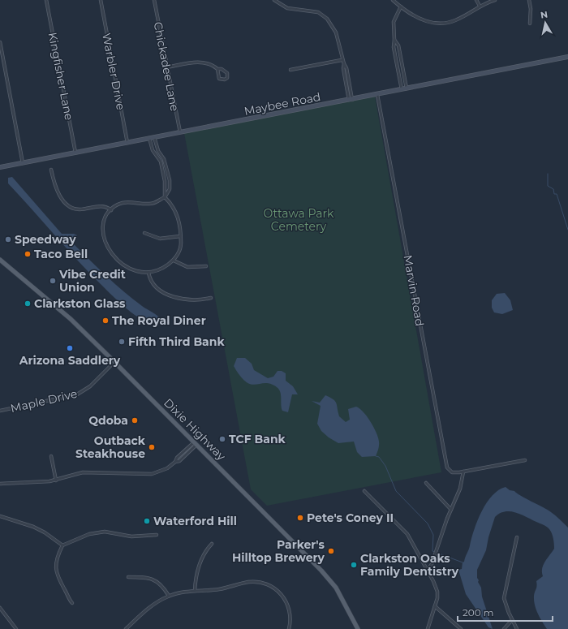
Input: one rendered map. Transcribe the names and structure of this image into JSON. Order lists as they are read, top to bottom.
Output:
{
  "streets": {
    "main road": ["Maybee Road", "Dixie Highway"],
    "street": [
      "Chickadee Lane",
      "Warbler Drive",
      "Kingfisher Lane",
      "Marvin Road",
      "Maple Drive"
    ]
  },
  "crossings": [
    ["Chickadee Lane", "Maybee Road"],
    ["Warbler Drive", "Maybee Road"],
    ["Kingfisher Lane", "Maybee Road"],
    ["Maybee Road", "Marvin Road"],
    ["Maple Drive", "Dixie Highway"]
  ],
  "parks": ["Ottawa Park Cemetery"],
  "places": [
    "Speedway",
    "Taco Bell",
    "Vibe Credit Union",
    "Clarkston Glass",
    "The Royal Diner",
    "Fifth Third Bank",
    "Arizona Saddlery",
    "Qdoba",
    "TCF Bank",
    "Outback Steakhouse",
    "Pete's Coney II",
    "Waterford Hill",
    "Parker's Hilltop Brewery",
    "Clarkston Oaks Family Dentistry"
  ],
  "scale_bar": "200 m",
  "north": "top"
}
